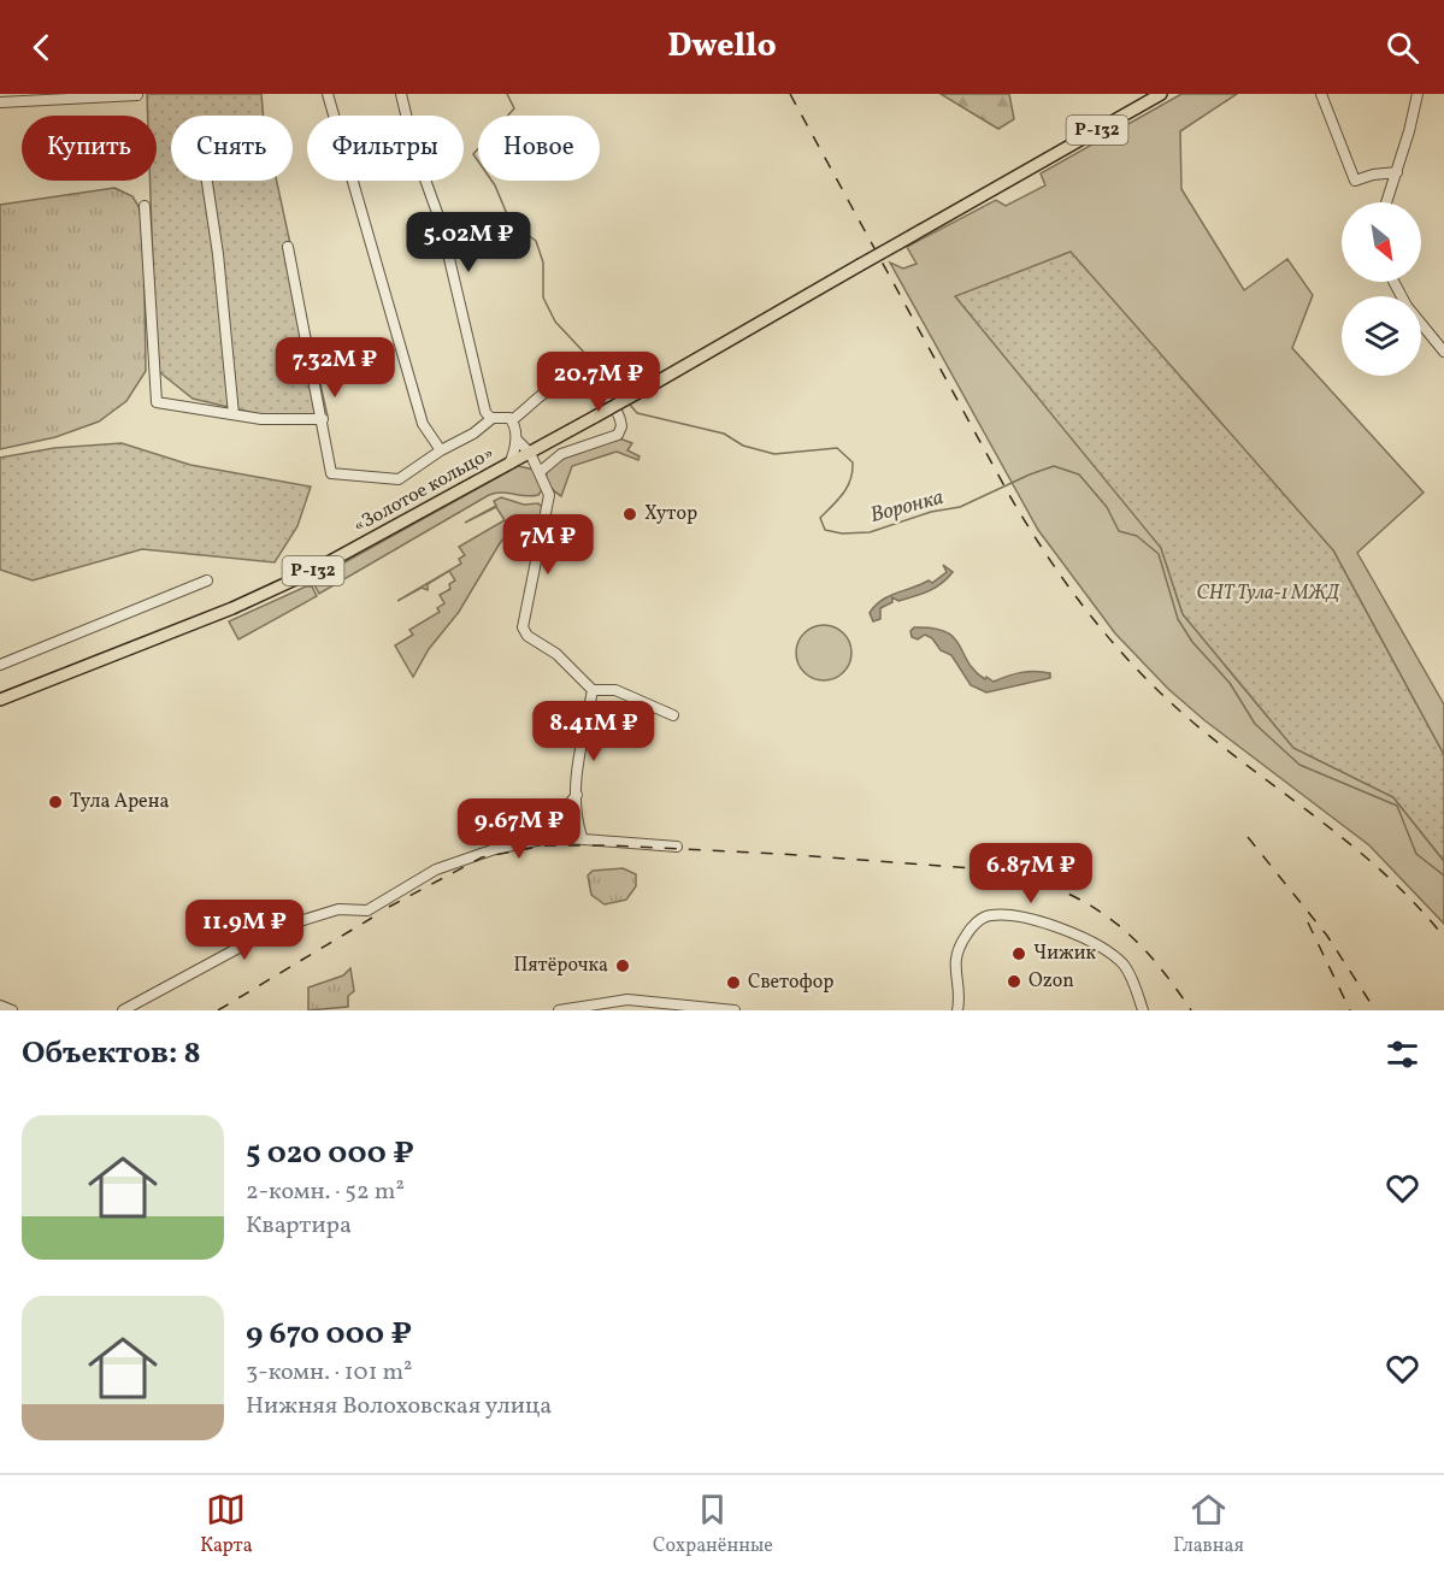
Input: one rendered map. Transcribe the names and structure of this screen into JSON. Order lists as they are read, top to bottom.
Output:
{
  "streets": {
    "main road": ["Р-132", "«Золотое кольцо»"]
  },
  "water": ["Воронка"],
  "parks": ["СНТ Тула-1 МЖД"],
  "places": [
    "Хутор",
    "Тула Арена",
    "Чижик",
    "Пятёрочка",
    "Ozon",
    "Светофор"
  ],
  "north": "bottom right",
  "page": {
    "header": "Dwello",
    "chip": [
      "Купить",
      "Снять",
      "Фильтры",
      "Новое"
    ],
    "price": [
      "5.02M ₽",
      "7.32M ₽",
      "20.7M ₽",
      "7M ₽",
      "8.41M ₽",
      "9.67M ₽",
      "6.87M ₽",
      "11.9M ₽"
    ],
    "heading": "Объектов: 8",
    "list": [
      {
        "name": "5 020 000 ₽",
        "note": "2-комн. · 52 m² · Квартира"
      },
      {
        "name": "9 670 000 ₽",
        "note": "3-комн. · 101 m² · Нижняя Волоховская улица"
      }
    ],
    "tabs": ["Карта", "Сохранённые", "Главная"]
  }
}
